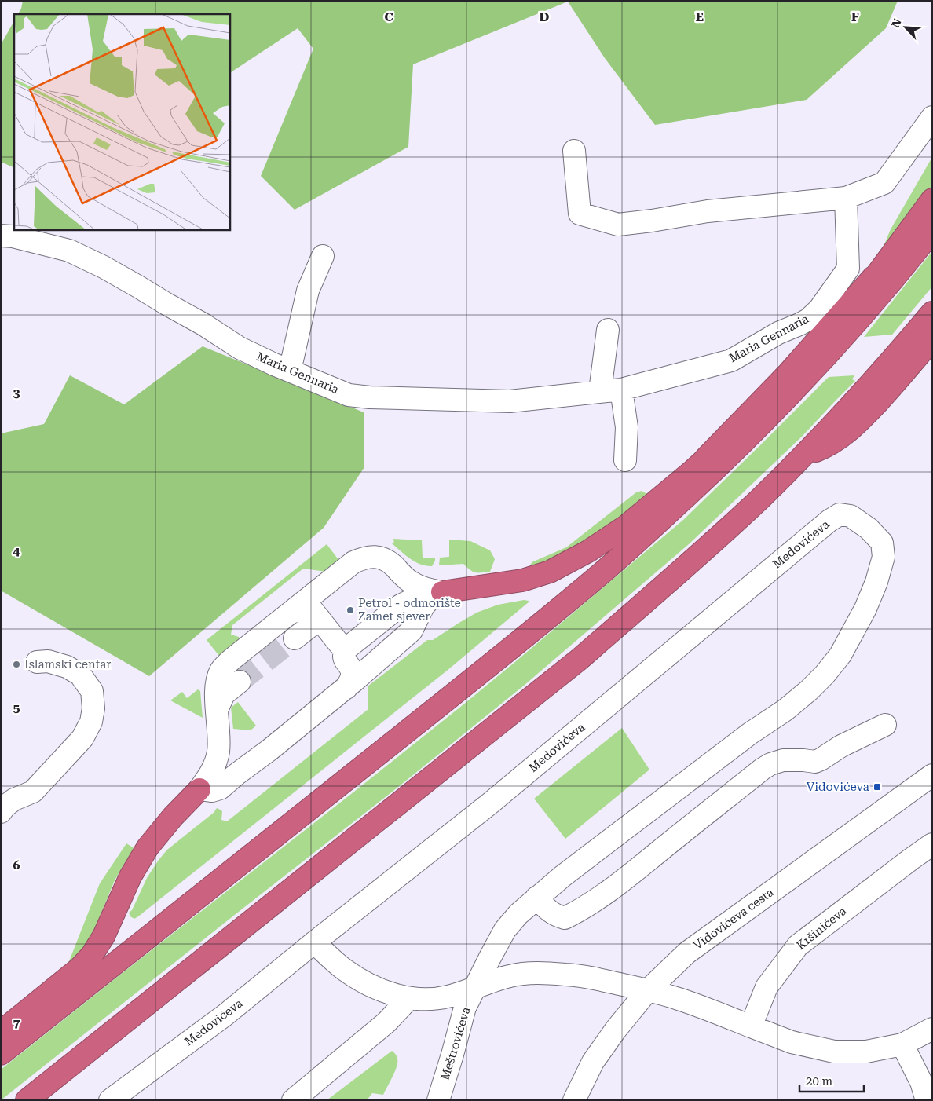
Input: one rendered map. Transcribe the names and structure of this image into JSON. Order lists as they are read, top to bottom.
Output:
{
  "streets": {
    "street": [
      "Maria Gennaria",
      "Medovićeva",
      "Vidovićeva cesta",
      "Kršinićeva",
      "Meštrovićeva"
    ]
  },
  "crossings": [
    ["Medovićeva", "Meštrovićeva"]
  ],
  "places": {
    "other": ["Petrol - odmorište Zamet sjever", "Islamski centar"],
    "transit": ["Vidovićeva"]
  },
  "scale_bar": "20 m",
  "north": "top left",
  "grid": {
    "columns": [
      "C",
      "D",
      "E",
      "F"
    ],
    "rows": [
      "3",
      "4",
      "5",
      "6",
      "7"
    ]
  }
}
